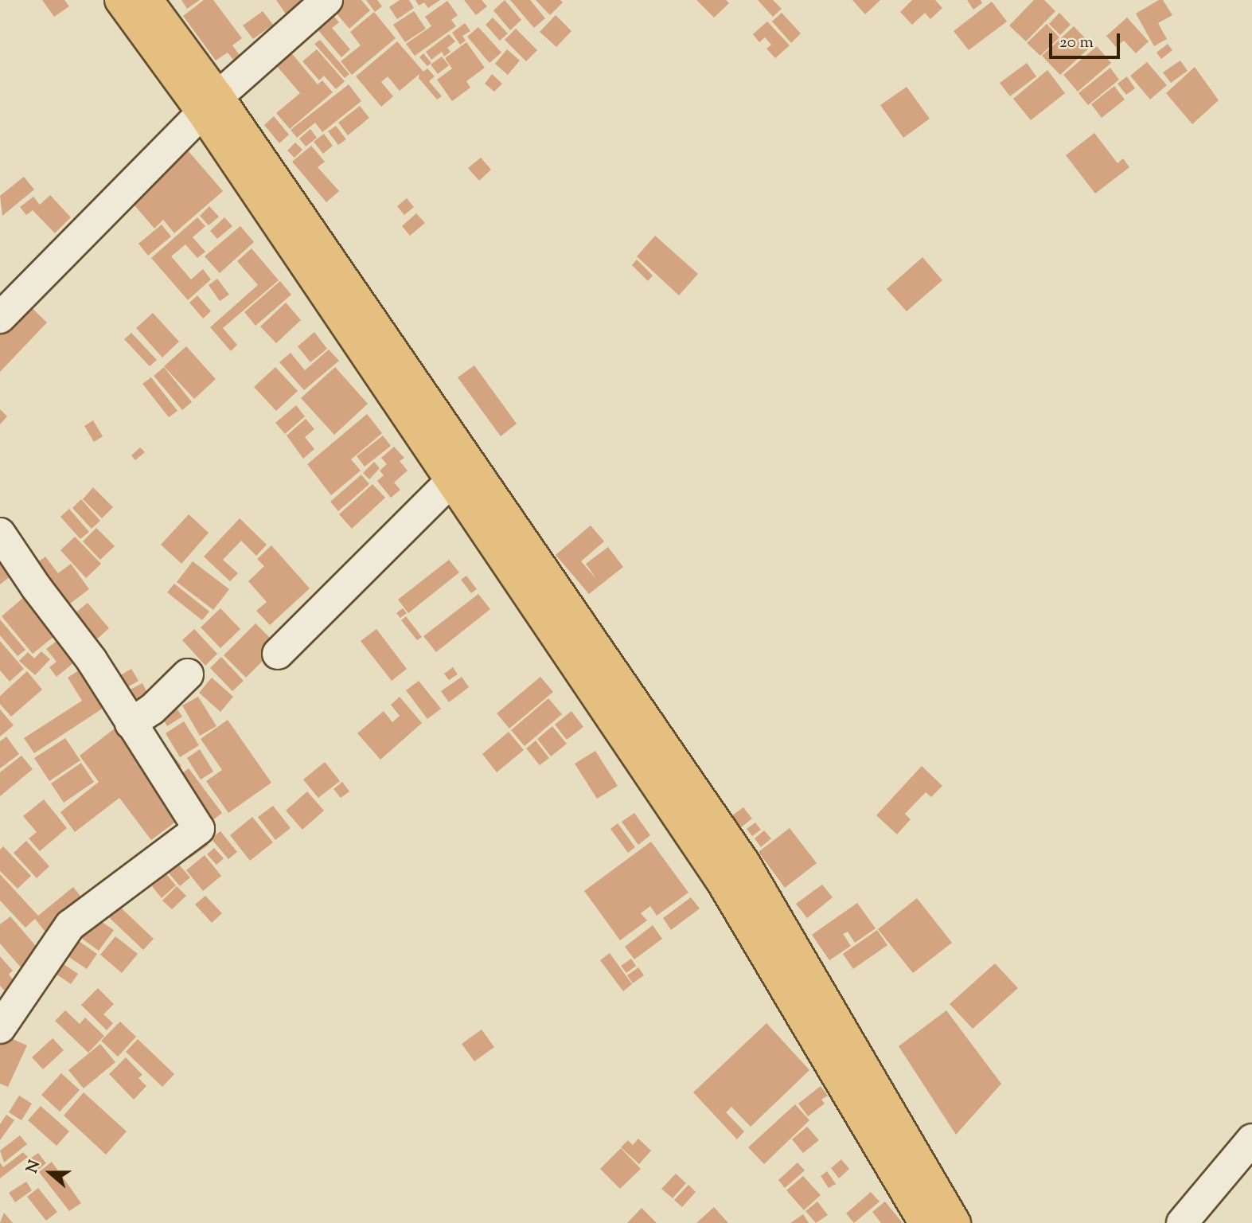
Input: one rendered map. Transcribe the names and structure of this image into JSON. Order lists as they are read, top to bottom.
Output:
{
  "scale_bar": "20 m",
  "north": "left"
}
